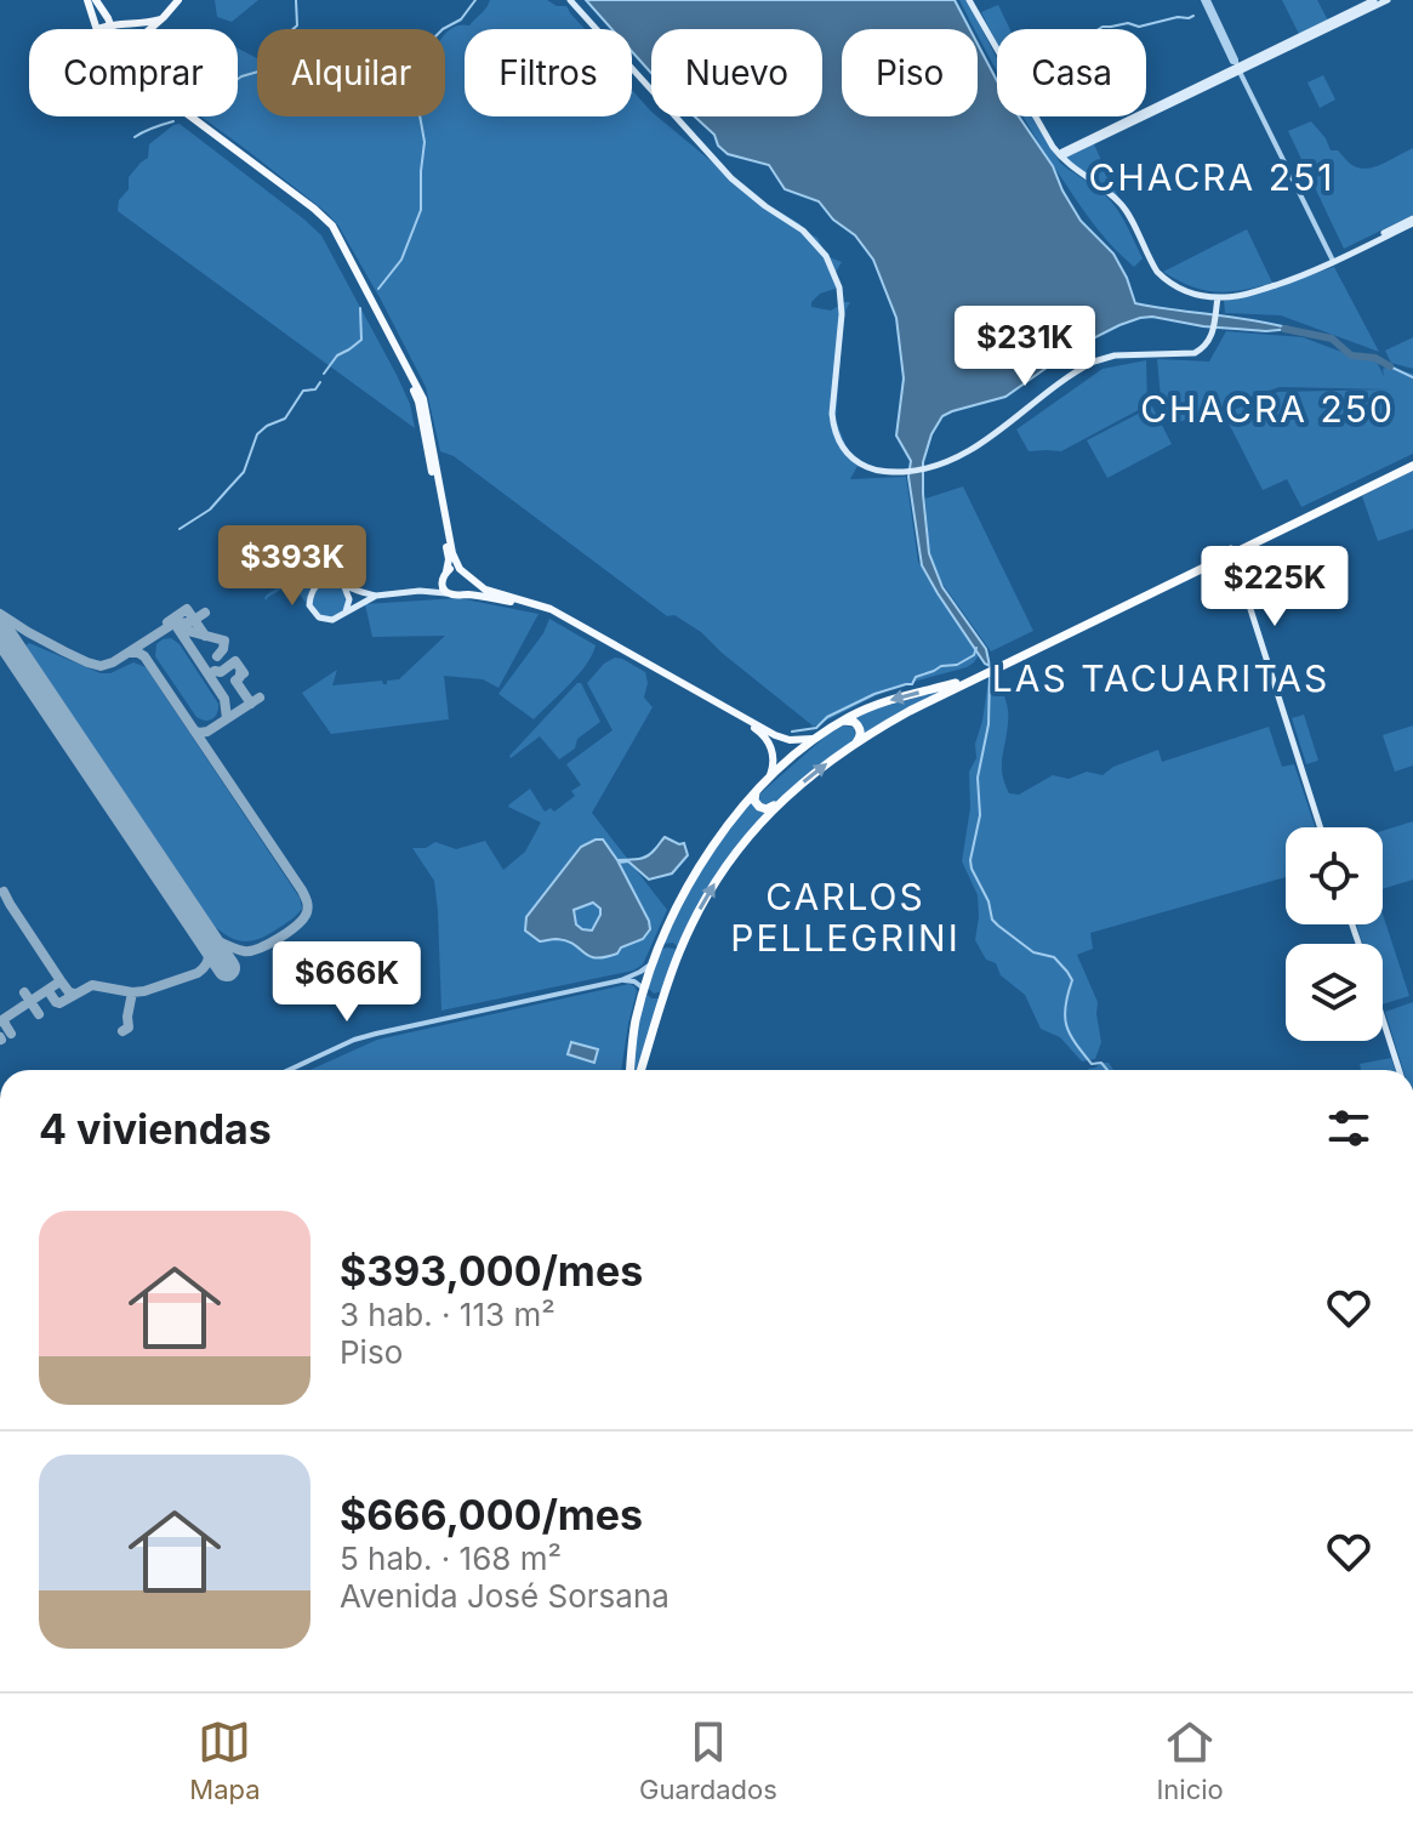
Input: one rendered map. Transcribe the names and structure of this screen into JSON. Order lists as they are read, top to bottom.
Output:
{
  "districts": [
    "CHACRA 251",
    "CHACRA 250",
    "LAS TACUARITAS",
    "CARLOS PELLEGRINI"
  ],
  "page": {
    "chip": [
      "Comprar",
      "Alquilar",
      "Filtros",
      "Nuevo",
      "Piso",
      "Casa"
    ],
    "price": [
      "$231K",
      "$393K",
      "$225K",
      "$666K"
    ],
    "heading": "4 viviendas",
    "list": [
      {
        "name": "$393,000/mes",
        "note": "3 hab. · 113 m² · Piso"
      },
      {
        "name": "$666,000/mes",
        "note": "5 hab. · 168 m² · Avenida José Sorsana"
      }
    ],
    "tabs": ["Mapa", "Guardados", "Inicio"]
  }
}
